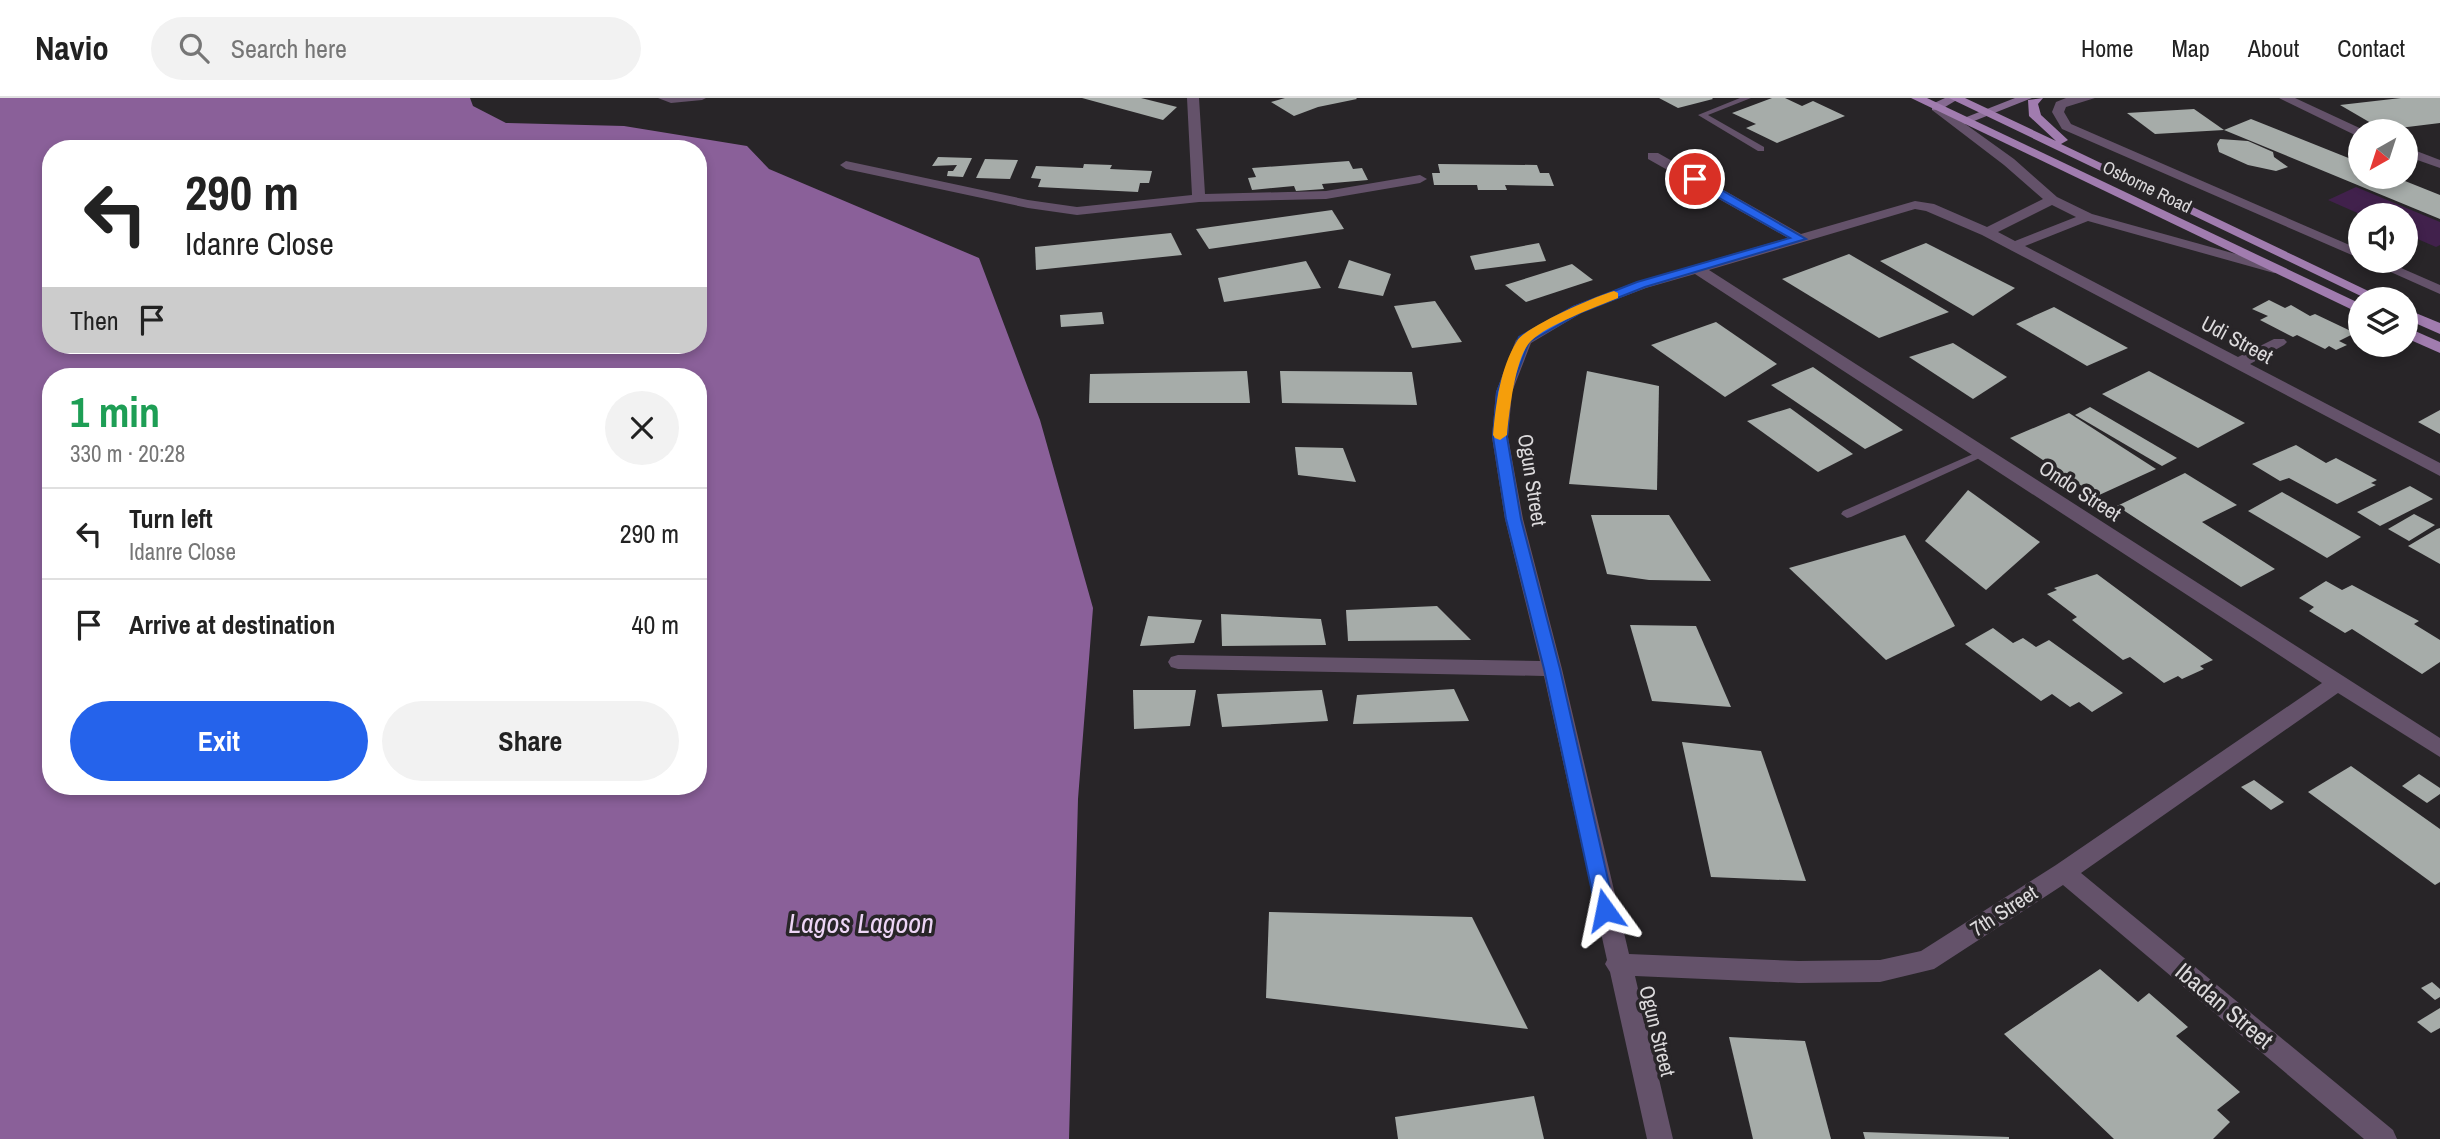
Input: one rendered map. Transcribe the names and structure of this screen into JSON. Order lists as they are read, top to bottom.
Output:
{
  "streets": {
    "main road": ["Osborne Road"],
    "street": [
      "Udi Street",
      "Ogun Street",
      "Ondo Street",
      "7th Street",
      "Ibadan Street"
    ]
  },
  "crossings": [
    ["Udi Street", "Ogun Street"],
    ["Ogun Street", "Ondo Street"],
    ["Ogun Street", "7th Street"],
    ["Ondo Street", "7th Street"],
    ["7th Street", "Ibadan Street"]
  ],
  "water": ["Lagos Lagoon"],
  "north": "bottom left",
  "page": {
    "header": "Navio",
    "search": "Search here",
    "nav": [
      "Home",
      "Map",
      "About",
      "Contact"
    ],
    "turn": ["290 m", "Idanre Close"],
    "then": "Then",
    "heading": ["1 min", "330 m · 20:28"],
    "list": [
      {
        "name": "Turn left",
        "note": "Idanre Close",
        "value": "290 m"
      },
      {
        "name": "Arrive at destination",
        "value": "40 m"
      }
    ],
    "buttons": ["Exit", "Share"]
  }
}
